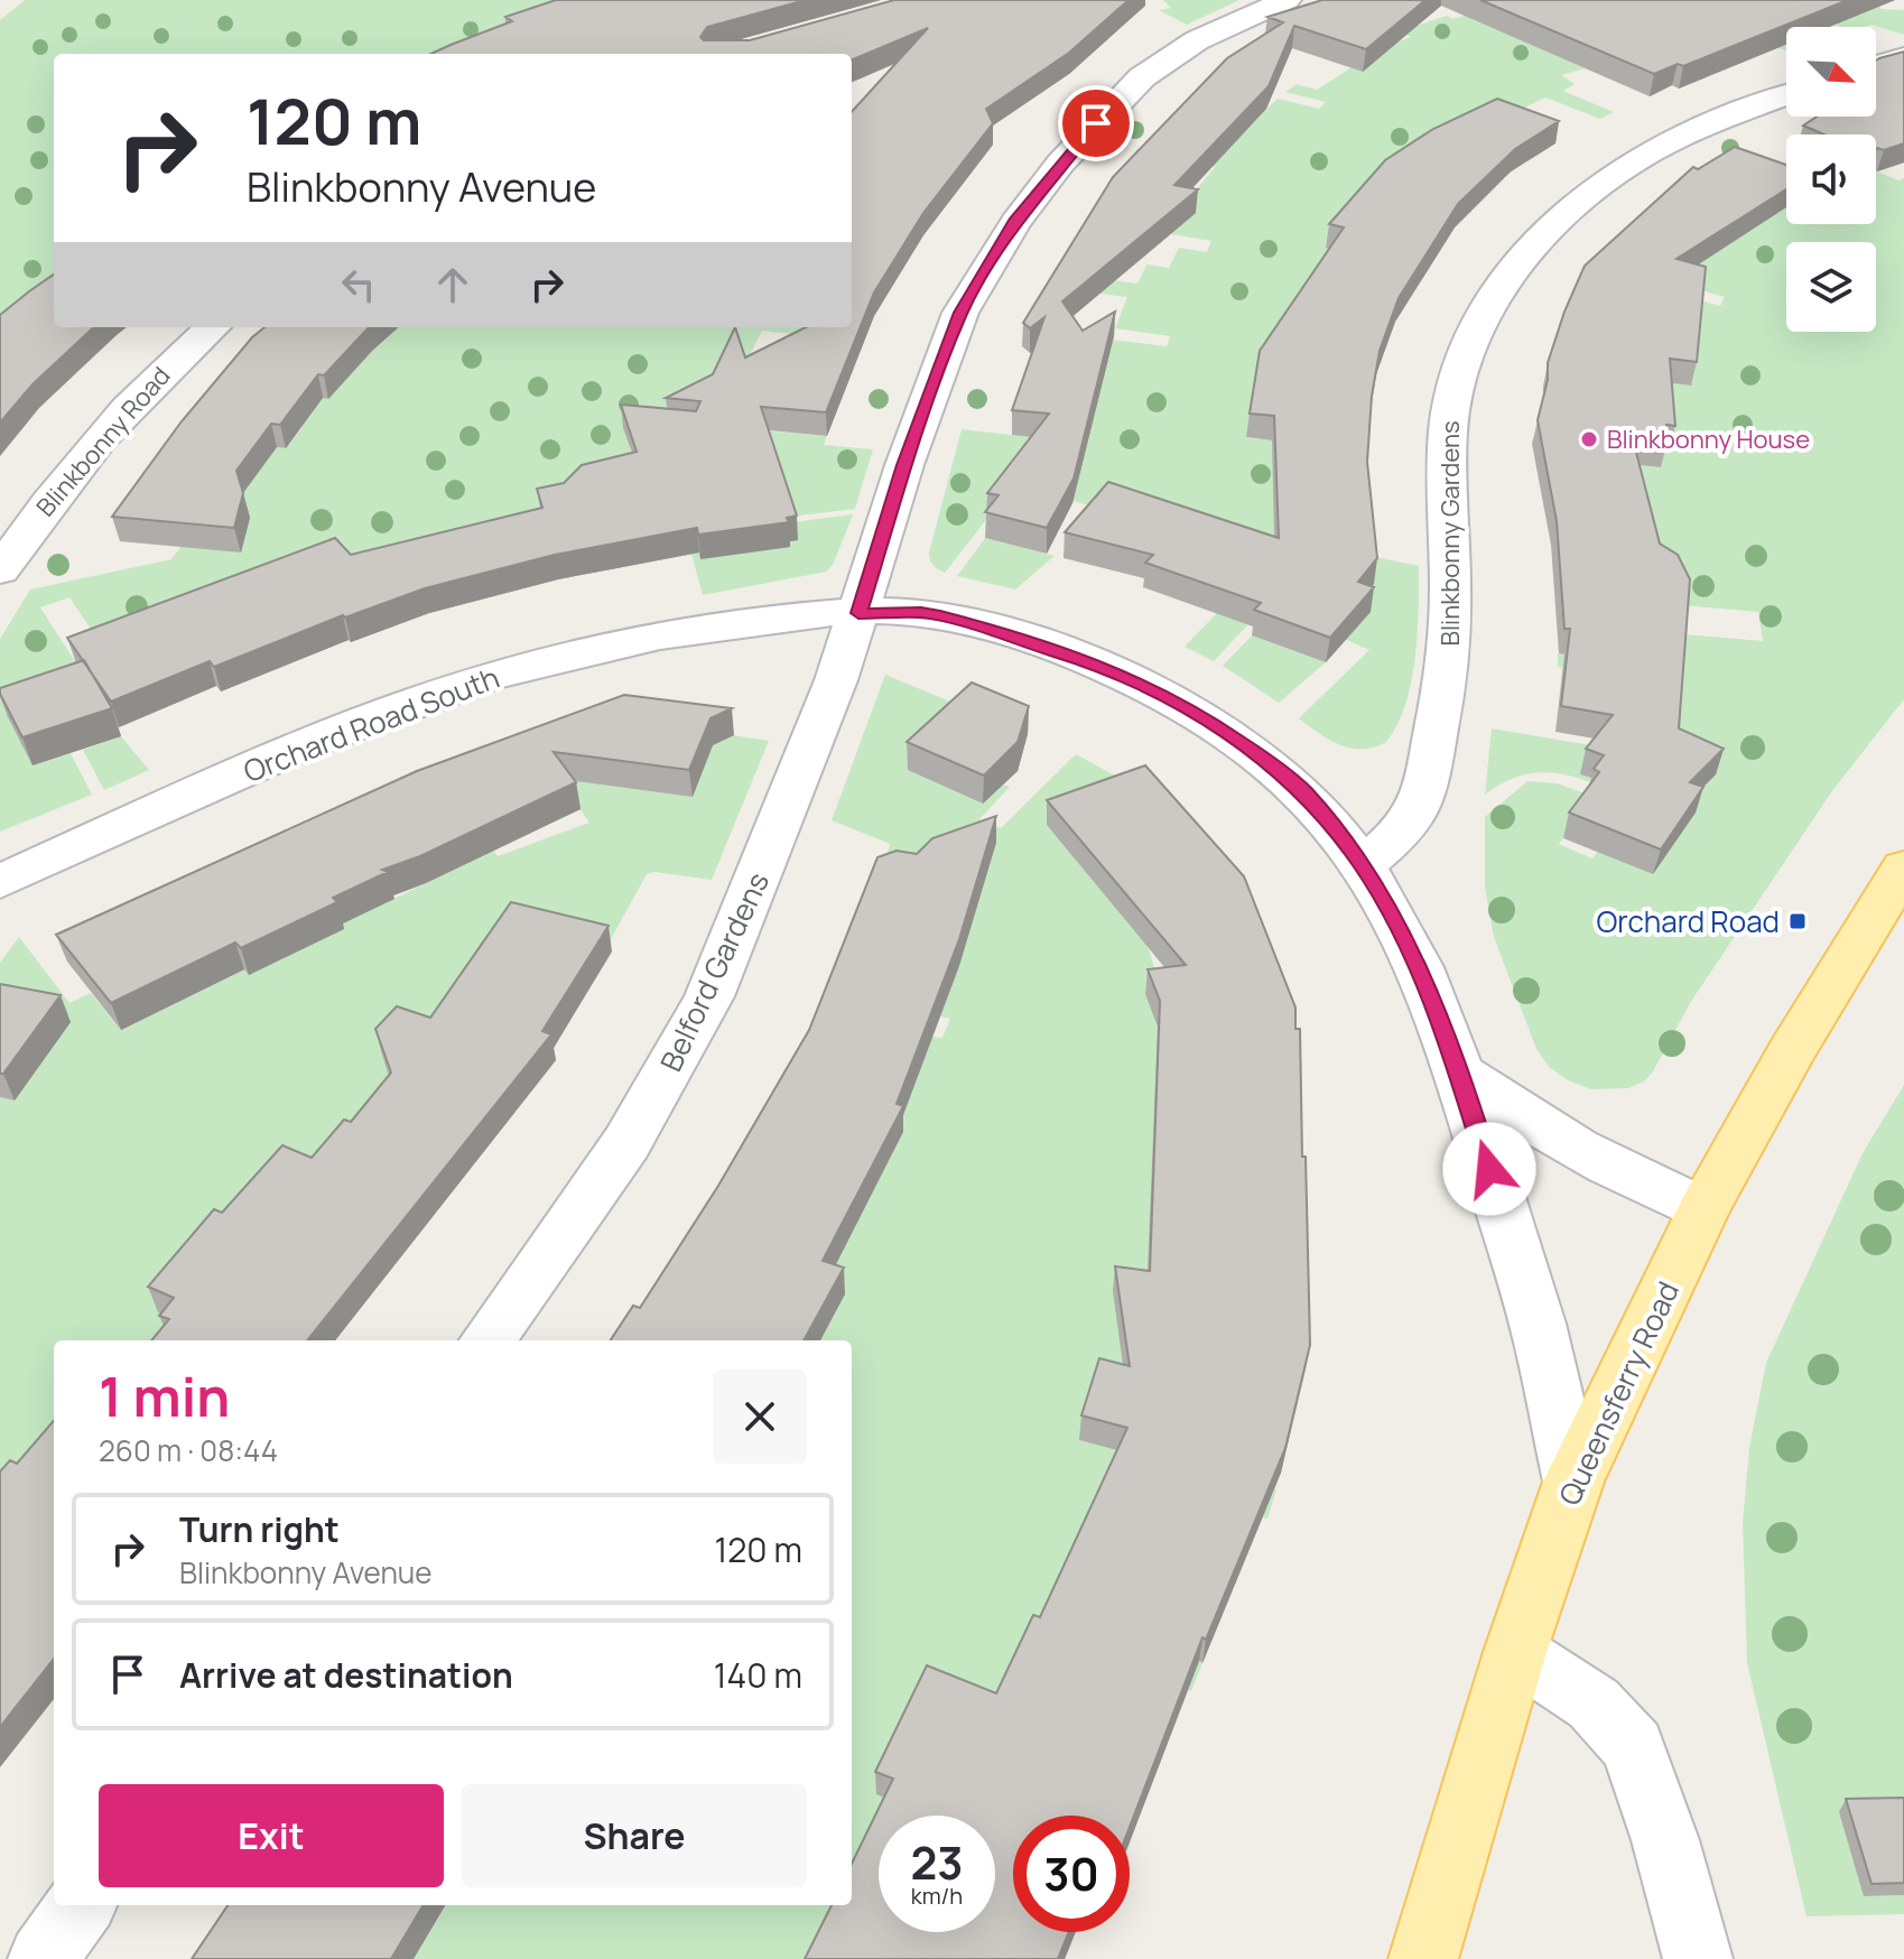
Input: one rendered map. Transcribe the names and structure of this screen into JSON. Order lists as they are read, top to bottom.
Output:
{
  "streets": {
    "main road": ["Queensferry Road"],
    "street": [
      "Blinkbonny Road",
      "Blinkbonny Gardens",
      "Orchard Road South",
      "Belford Gardens"
    ]
  },
  "crossings": [
    ["Blinkbonny Gardens", "Orchard Road South"],
    ["Orchard Road South", "Belford Gardens"],
    ["Orchard Road South", "Queensferry Road"]
  ],
  "places": {
    "other": ["Blinkbonny House"],
    "transit": ["Orchard Road"]
  },
  "north": "bottom right",
  "page": {
    "turn": ["120 m", "Blinkbonny Avenue"],
    "heading": ["1 min", "260 m · 08:44"],
    "list": [
      {
        "name": "Turn right",
        "note": "Blinkbonny Avenue",
        "value": "120 m"
      },
      {
        "name": "Arrive at destination",
        "value": "140 m"
      }
    ],
    "buttons": ["Exit", "Share"],
    "speed": "23 km/h",
    "limit": "30"
  }
}
